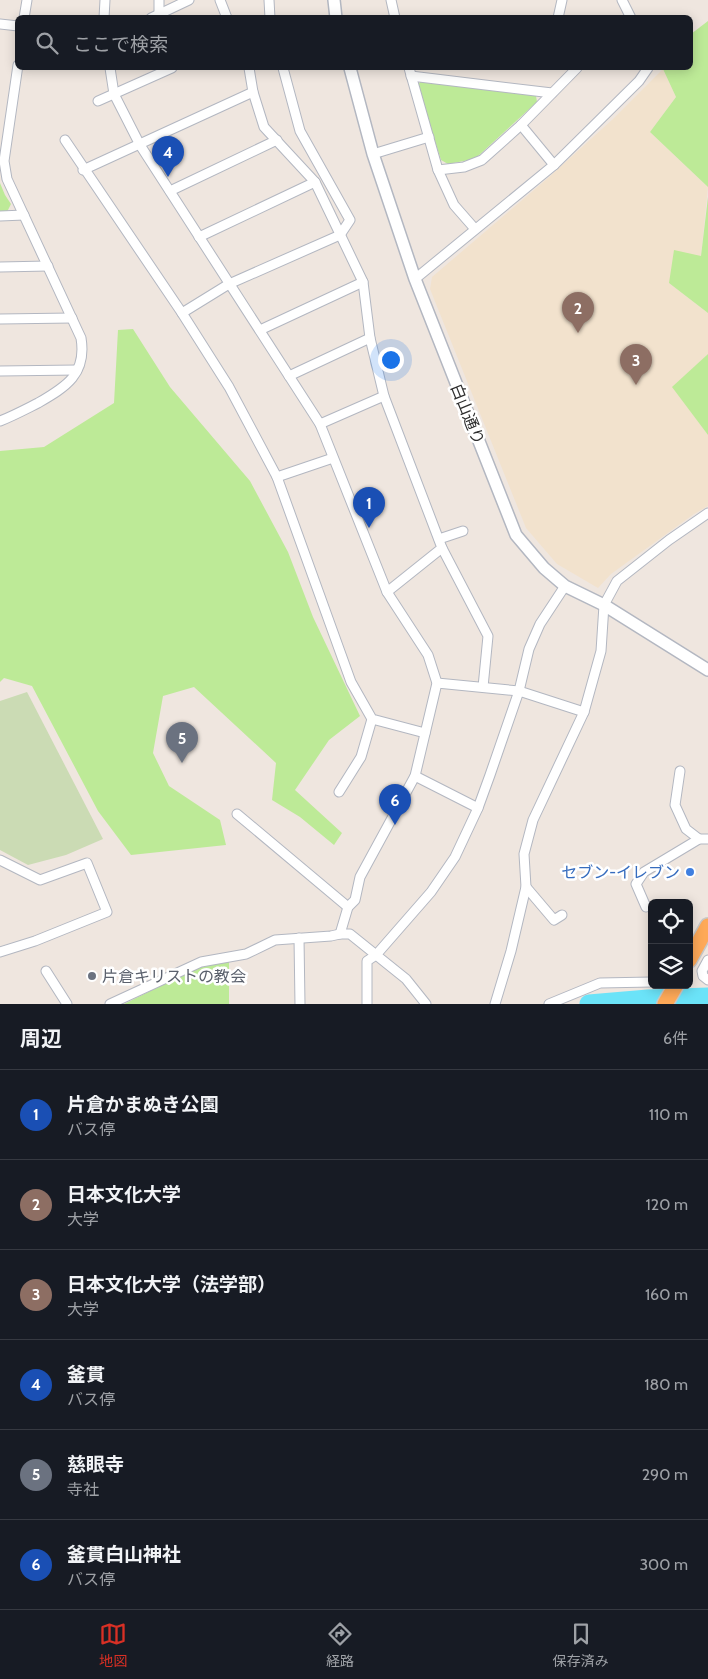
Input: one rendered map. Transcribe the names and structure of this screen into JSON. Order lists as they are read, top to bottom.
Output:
{
  "streets": {
    "street": ["白山通り"]
  },
  "places": ["セブン-イレブン", "片倉キリストの教会"],
  "page": {
    "search": "ここで検索",
    "pins": [
      "4",
      "2",
      "3",
      "1",
      "5",
      "6"
    ],
    "heading": ["周辺", "6件"],
    "list": [
      {
        "mark": "1",
        "name": "片倉かまぬき公園",
        "note": "バス停",
        "value": "110 m"
      },
      {
        "mark": "2",
        "name": "日本文化大学",
        "note": "大学",
        "value": "120 m"
      },
      {
        "mark": "3",
        "name": "日本文化大学（法学部）",
        "note": "大学",
        "value": "160 m"
      },
      {
        "mark": "4",
        "name": "釜貫",
        "note": "バス停",
        "value": "180 m"
      },
      {
        "mark": "5",
        "name": "慈眼寺",
        "note": "寺社",
        "value": "290 m"
      },
      {
        "mark": "6",
        "name": "釜貫白山神社",
        "note": "バス停",
        "value": "300 m"
      }
    ],
    "nav": ["地図", "経路", "保存済み"]
  }
}
